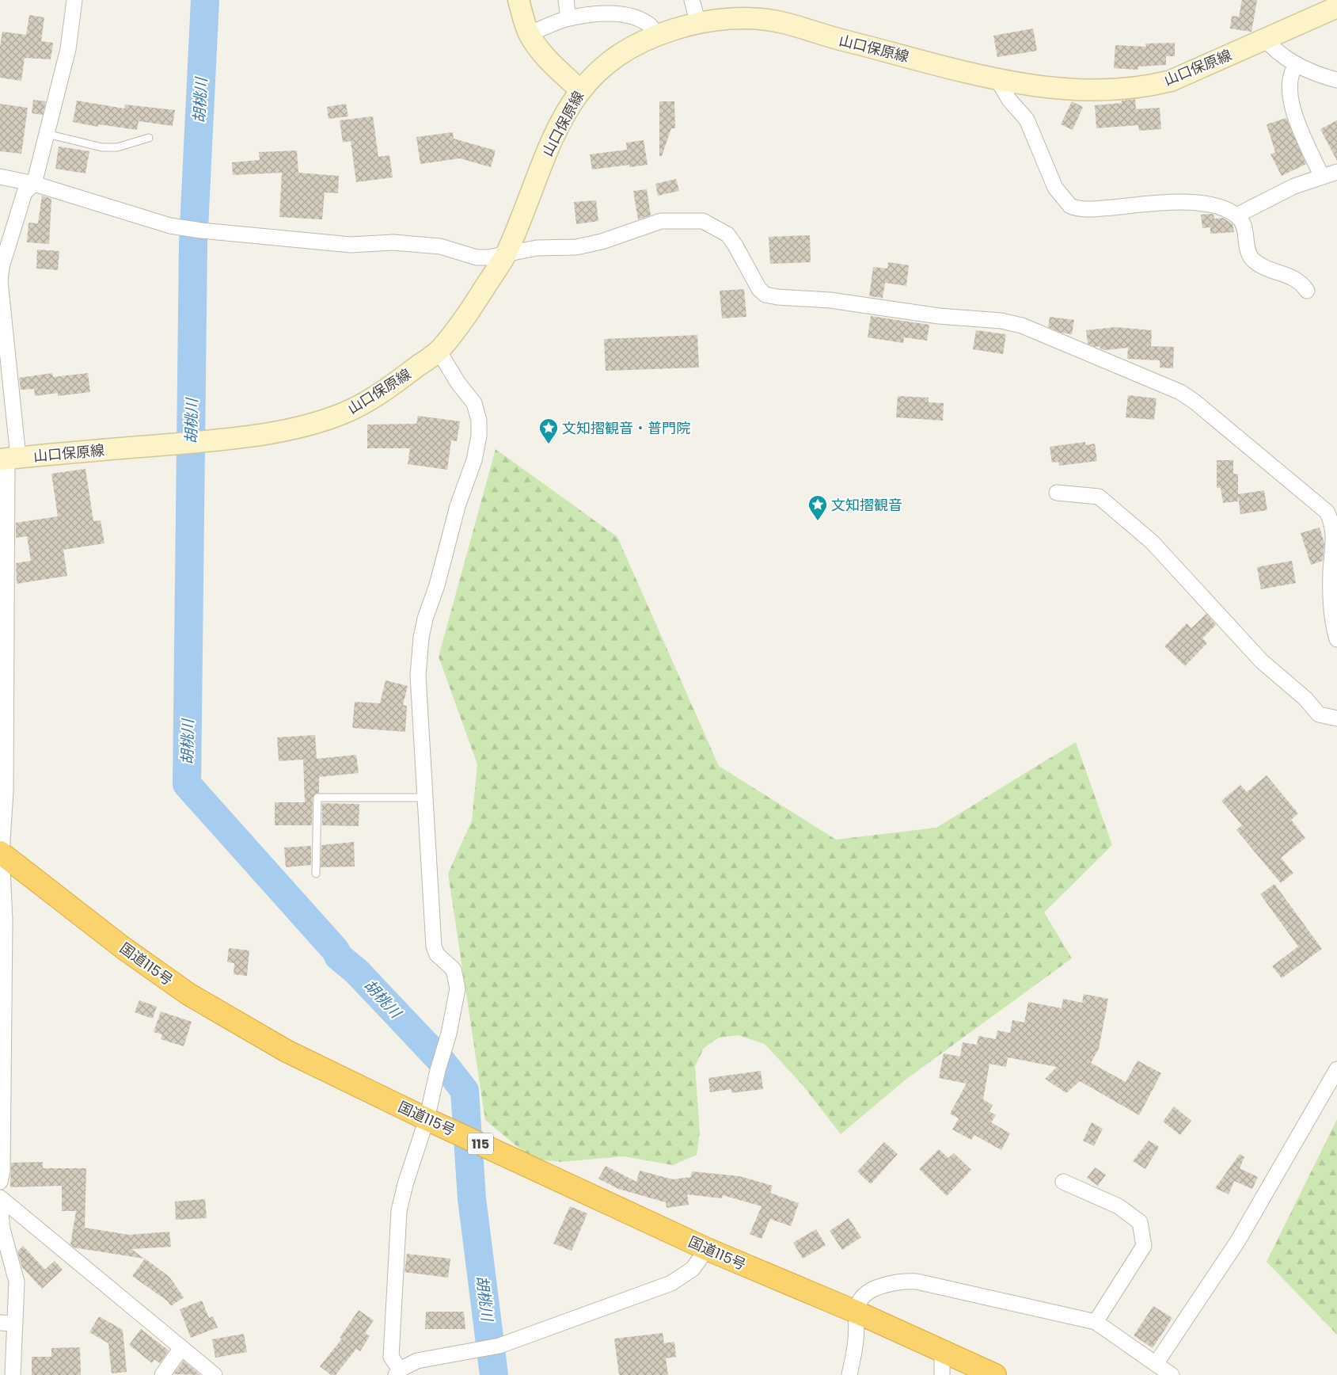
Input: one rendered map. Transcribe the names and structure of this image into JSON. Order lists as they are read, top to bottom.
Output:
{
  "streets": {
    "highway": ["国道115号", "115"],
    "main road": ["山口保原線"]
  },
  "water": ["胡桃川"],
  "places": {
    "place": ["文知摺観音・普門院", "文知摺観音"]
  }
}
